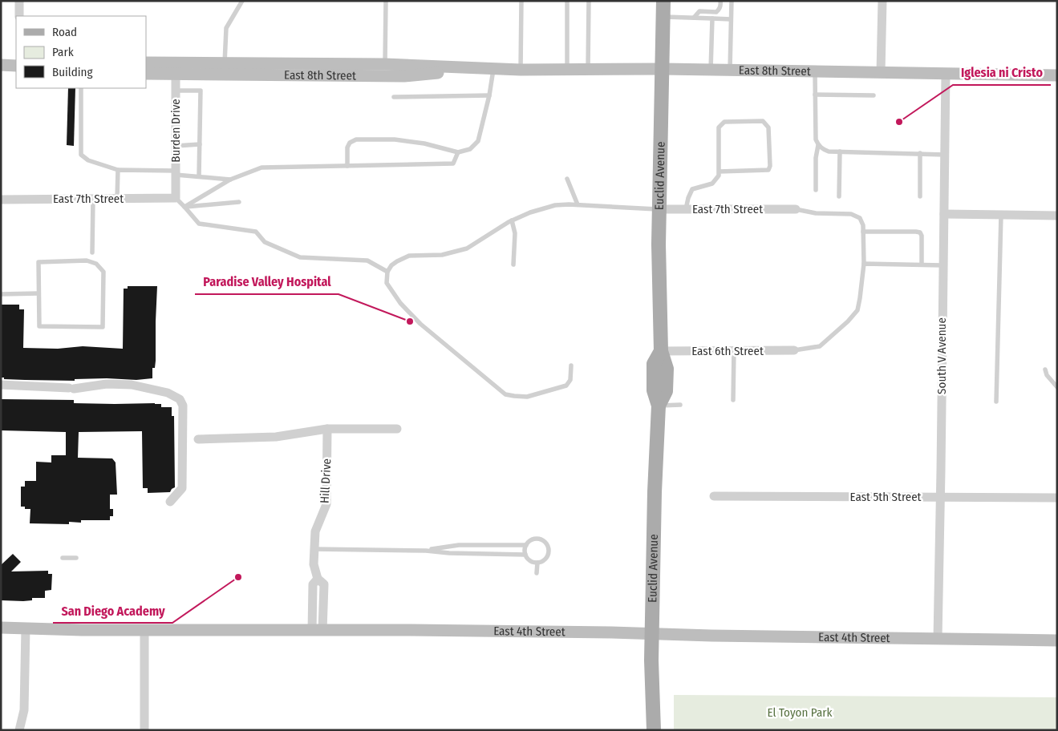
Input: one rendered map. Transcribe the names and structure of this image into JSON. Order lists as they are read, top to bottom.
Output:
{
  "streets": {
    "main road": ["East 8th Street", "Euclid Avenue", "East 4th Street"],
    "street": [
      "Burden Drive",
      "East 7th Street",
      "East 6th Street",
      "South V Avenue",
      "Hill Drive",
      "East 5th Street"
    ]
  },
  "crossings": [
    ["East 8th Street", "Burden Drive"],
    ["East 8th Street", "Euclid Avenue"],
    ["East 8th Street", "South V Avenue"],
    ["Burden Drive", "East 7th Street"],
    ["Euclid Avenue", "East 7th Street"],
    ["Euclid Avenue", "East 6th Street"],
    ["Euclid Avenue", "East 4th Street"],
    ["South V Avenue", "East 5th Street"],
    ["South V Avenue", "East 4th Street"],
    ["Hill Drive", "East 4th Street"]
  ],
  "parks": ["El Toyon Park"],
  "places": ["Iglesia ni Cristo", "Paradise Valley Hospital", "San Diego Academy"],
  "legend": ["Road", "Park", "Building"]
}
